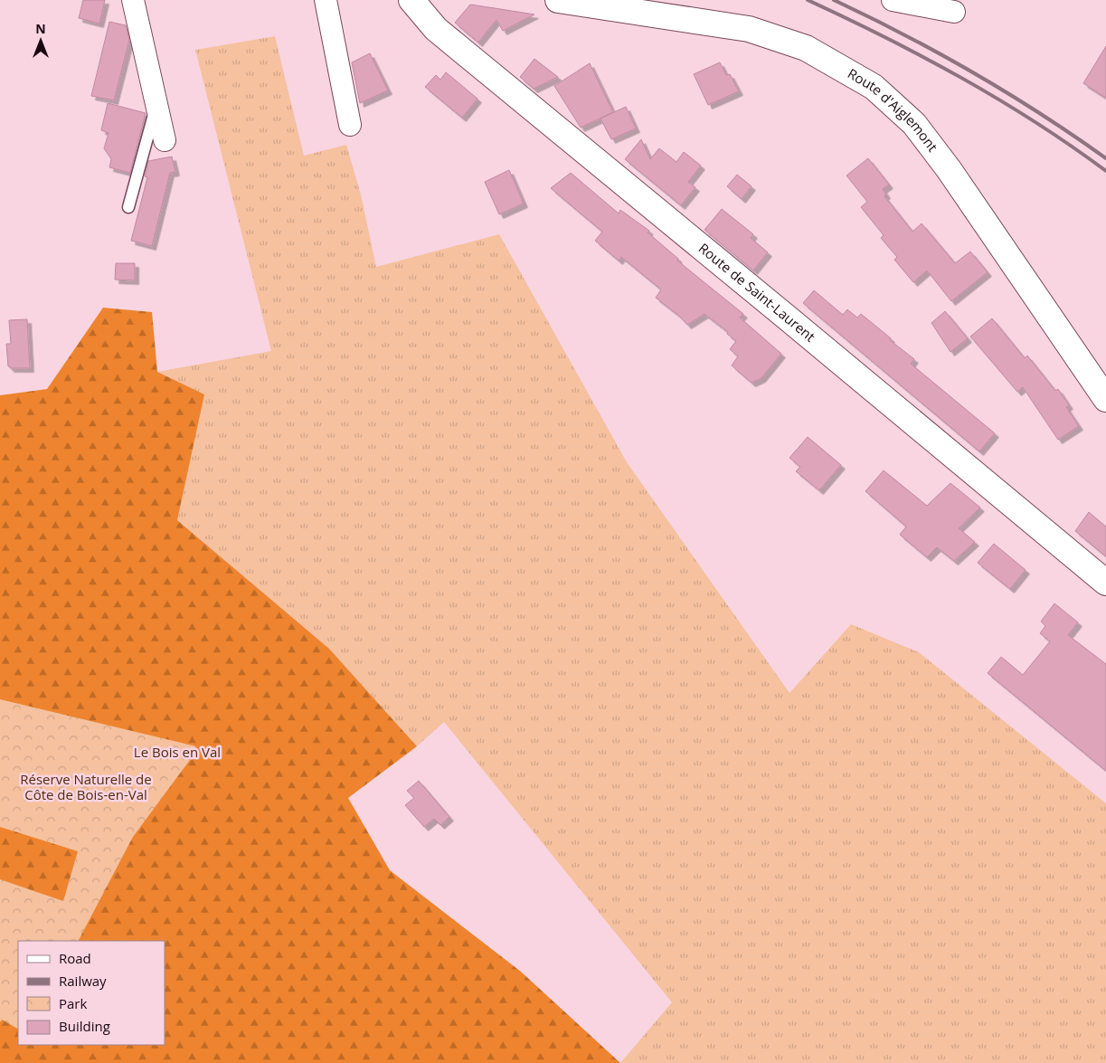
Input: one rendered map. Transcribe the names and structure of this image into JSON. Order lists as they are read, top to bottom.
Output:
{
  "streets": {
    "street": ["Route d'Aiglemont", "Route de Saint-Laurent"]
  },
  "parks": ["Le Bois en Val", "Réserve Naturelle de Côte de Bois-en-Val"],
  "legend": [
    "Road",
    "Railway",
    "Park",
    "Building"
  ],
  "north": "top"
}
